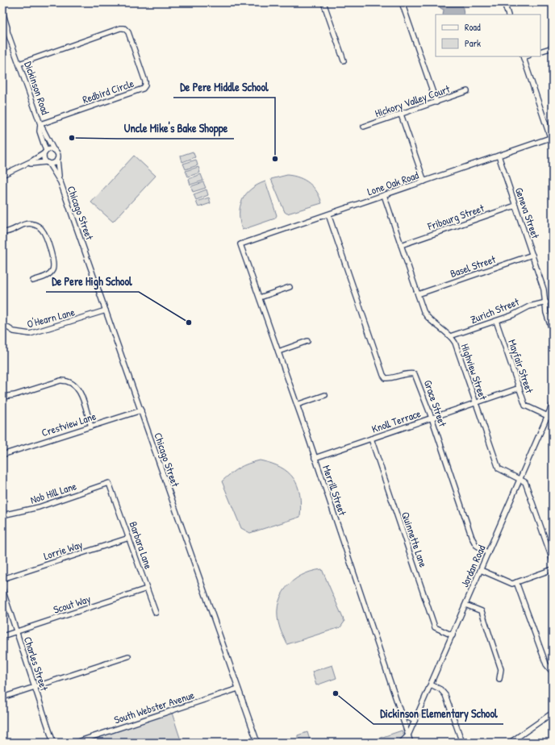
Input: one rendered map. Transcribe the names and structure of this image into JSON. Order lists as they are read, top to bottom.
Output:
{
  "streets": {
    "street": [
      "Dickinson Road",
      "Redbird Circle",
      "Hickory Valley Court",
      "Lone Oak Road",
      "Chicago Street",
      "Geneva Street",
      "Fribourg Street",
      "Basel Street",
      "Zurich Street",
      "O'Hearn Lane",
      "Mayfair Street",
      "Highview Street",
      "Grace Street",
      "Knoll Terrace",
      "Crestview Lane",
      "Merrill Street",
      "Nob Hill Lane",
      "Quinnette Lane",
      "Barbara Lane",
      "Lorrie Way",
      "Jordan Road",
      "Scout Way",
      "Charles Street",
      "South Webster Avenue"
    ]
  },
  "crossings": [
    ["Dickinson Road", "Redbird Circle"],
    ["Dickinson Road", "Chicago Street"],
    ["Lone Oak Road", "Geneva Street"],
    ["Lone Oak Road", "Highview Street"],
    ["Lone Oak Road", "Grace Street"],
    ["Lone Oak Road", "Merrill Street"],
    ["Chicago Street", "O'Hearn Lane"],
    ["Chicago Street", "Crestview Lane"],
    ["Chicago Street", "South Webster Avenue"],
    ["Geneva Street", "Fribourg Street"],
    ["Geneva Street", "Basel Street"],
    ["Geneva Street", "Zurich Street"],
    ["Fribourg Street", "Highview Street"],
    ["Basel Street", "Highview Street"],
    ["Zurich Street", "Mayfair Street"],
    ["Zurich Street", "Highview Street"],
    ["Mayfair Street", "Knoll Terrace"],
    ["Mayfair Street", "Jordan Road"],
    ["Highview Street", "Knoll Terrace"],
    ["Highview Street", "Jordan Road"],
    ["Grace Street", "Knoll Terrace"],
    ["Grace Street", "Jordan Road"],
    ["Knoll Terrace", "Merrill Street"],
    ["Knoll Terrace", "Quinnette Lane"],
    ["Merrill Street", "Jordan Road"],
    ["Nob Hill Lane", "Barbara Lane"],
    ["Quinnette Lane", "Jordan Road"],
    ["Barbara Lane", "Lorrie Way"],
    ["Barbara Lane", "Scout Way"],
    ["Scout Way", "Charles Street"]
  ],
  "places": [
    "Uncle Mike's Bake Shoppe",
    "De Pere Middle School",
    "De Pere High School",
    "Dickinson Elementary School"
  ],
  "legend": ["Road", "Park"]
}
